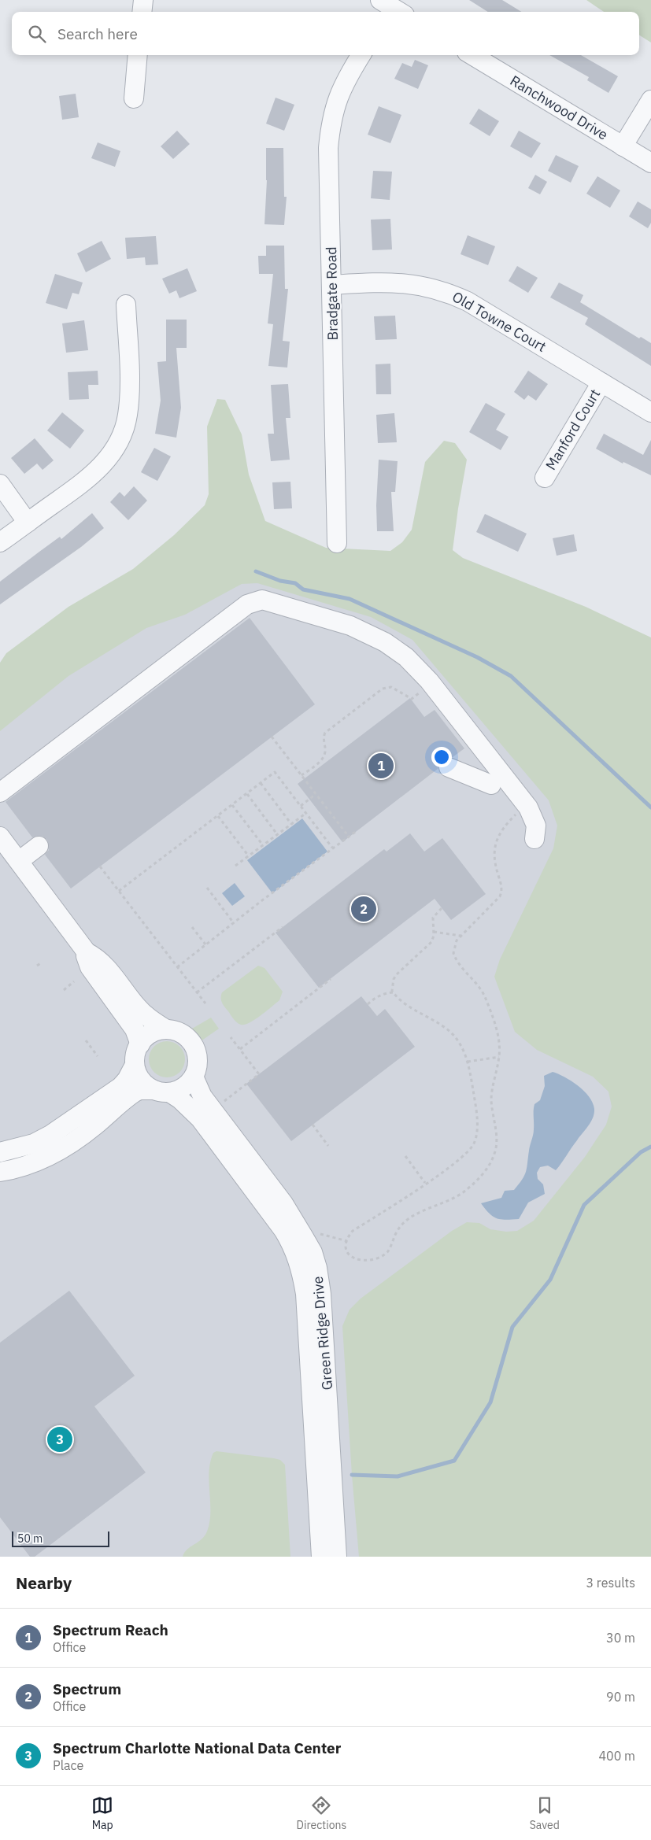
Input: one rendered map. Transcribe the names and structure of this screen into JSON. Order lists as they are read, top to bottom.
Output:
{
  "streets": {
    "street": [
      "Ranchwood Drive",
      "Bradgate Road",
      "Old Towne Court",
      "Manford Court",
      "Green Ridge Drive"
    ]
  },
  "crossings": [
    ["Bradgate Road", "Old Towne Court"],
    ["Old Towne Court", "Manford Court"]
  ],
  "scale_bar": "50 m",
  "page": {
    "search": "Search here",
    "pins": ["1", "2", "3"],
    "scale": "50 m",
    "heading": ["Nearby", "3 results"],
    "list": [
      {
        "mark": "1",
        "name": "Spectrum Reach",
        "note": "Office",
        "value": "30 m"
      },
      {
        "mark": "2",
        "name": "Spectrum",
        "note": "Office",
        "value": "90 m"
      },
      {
        "mark": "3",
        "name": "Spectrum Charlotte National Data Center",
        "note": "Place",
        "value": "400 m"
      }
    ],
    "nav": ["Map", "Directions", "Saved"]
  }
}
